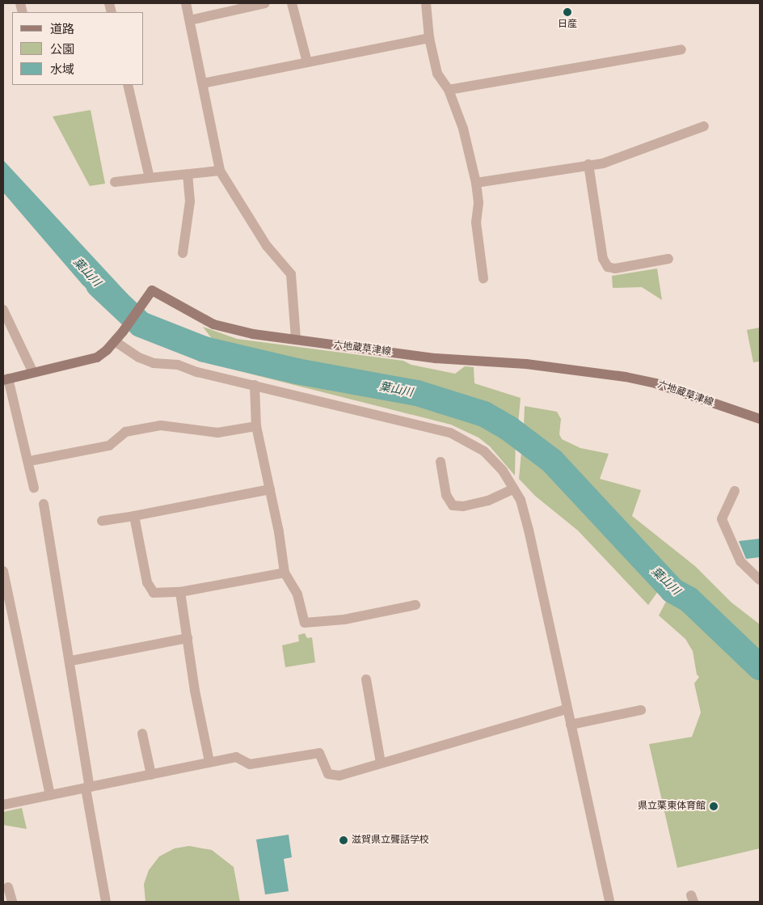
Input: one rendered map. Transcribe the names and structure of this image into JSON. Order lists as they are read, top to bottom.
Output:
{
  "streets": {
    "main road": ["六地蔵草津線"]
  },
  "water": ["葉山川"],
  "places": ["日産", "県立栗東体育館", "滋賀県立聾話学校"],
  "legend": ["道路", "公園", "水域"]
}
